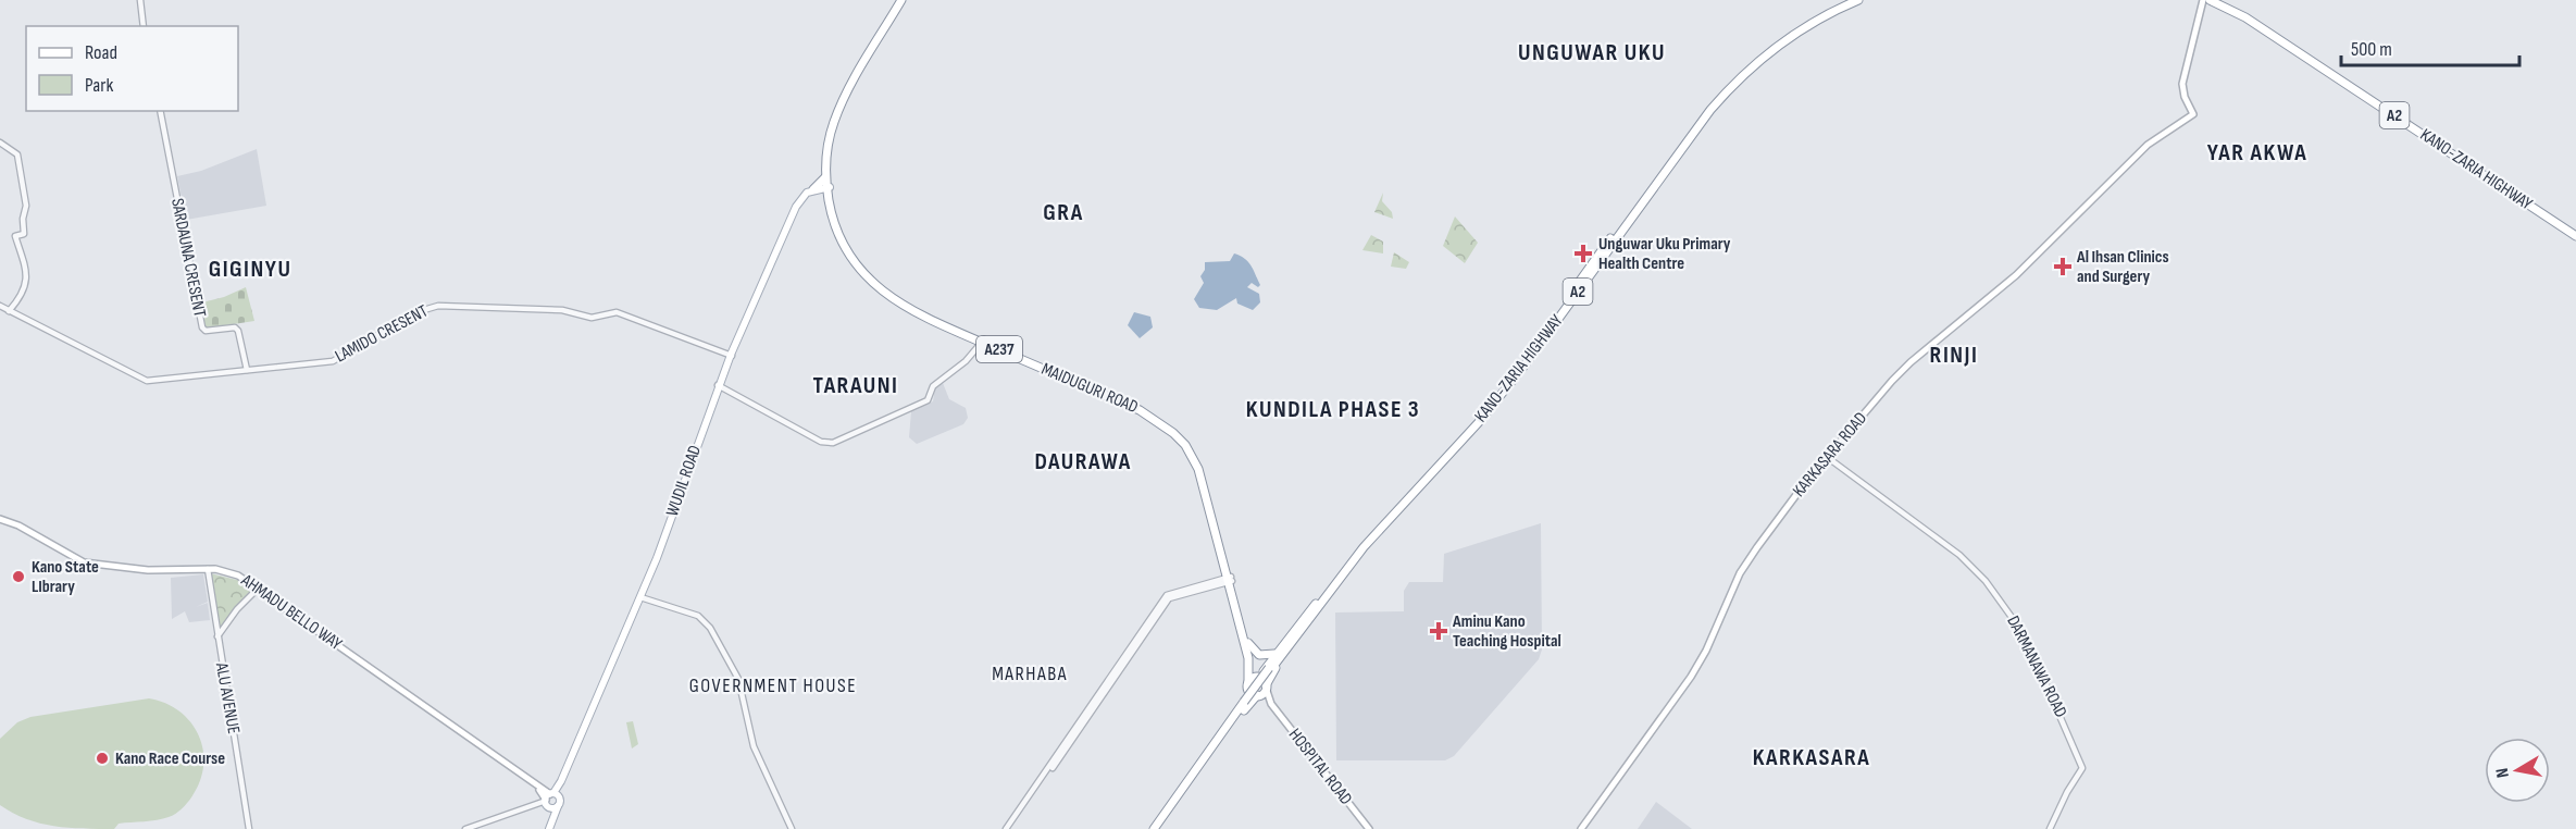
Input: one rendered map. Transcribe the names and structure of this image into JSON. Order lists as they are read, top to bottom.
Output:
{
  "streets": {
    "highway": [
      "A2",
      "KANO-ZARIA HIGHWAY",
      "A237",
      "MAIDUGURI ROAD"
    ],
    "main road": [
      "KARKASARA ROAD",
      "WUDIL ROAD",
      "AHMADU BELLO WAY",
      "HOSPITAL ROAD"
    ],
    "street": [
      "SARDAUNA CRESENT",
      "LAMIDO CRESENT",
      "DARMANAWA ROAD",
      "ALU AVENUE"
    ]
  },
  "crossings": [
    ["A2", "KANO-ZARIA HIGHWAY"],
    ["A2", "MAIDUGURI ROAD"],
    ["KANO-ZARIA HIGHWAY", "MAIDUGURI ROAD"],
    ["SARDAUNA CRESENT", "LAMIDO CRESENT"],
    ["LAMIDO CRESENT", "WUDIL ROAD"],
    ["KARKASARA ROAD", "DARMANAWA ROAD"],
    ["WUDIL ROAD", "AHMADU BELLO WAY"],
    ["AHMADU BELLO WAY", "ALU AVENUE"]
  ],
  "districts": [
    "UNGUWAR UKU",
    "YAR AKWA",
    "GRA",
    "GIGINYU",
    "RINJI",
    "TARAUNI",
    "KUNDILA PHASE 3",
    "DAURAWA",
    "MARHABA",
    "GOVERNMENT HOUSE",
    "KARKASARA"
  ],
  "places": {
    "health": ["Unguwar Uku Primary Health Centre", "Al Ihsan Clinics and Surgery", "Aminu Kano Teaching Hospital"],
    "other": ["Kano State LIbrary", "Kano Race Course"]
  },
  "legend": ["Road", "Park"],
  "scale_bar": "500 m",
  "north": "left"
}
